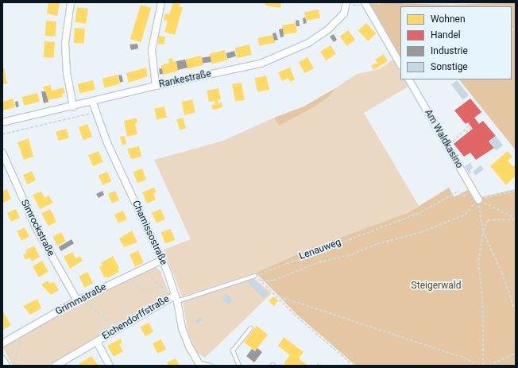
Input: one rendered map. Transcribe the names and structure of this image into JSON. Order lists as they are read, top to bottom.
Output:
{
  "streets": {
    "street": [
      "Rankestraße",
      "Am Waldkasino",
      "Simrockstraße",
      "Chamissostraße",
      "Grimmstraße",
      "Eichendorffstraße"
    ],
    "path": ["Lenauweg"]
  },
  "crossings": [
    ["Rankestraße", "Chamissostraße"],
    ["Am Waldkasino", "Lenauweg"],
    ["Simrockstraße", "Grimmstraße"],
    ["Chamissostraße", "Grimmstraße"],
    ["Chamissostraße", "Eichendorffstraße"]
  ],
  "parks": ["Steigerwald"],
  "legend": [
    "Wohnen",
    "Handel",
    "Industrie",
    "Sonstige"
  ]
}
